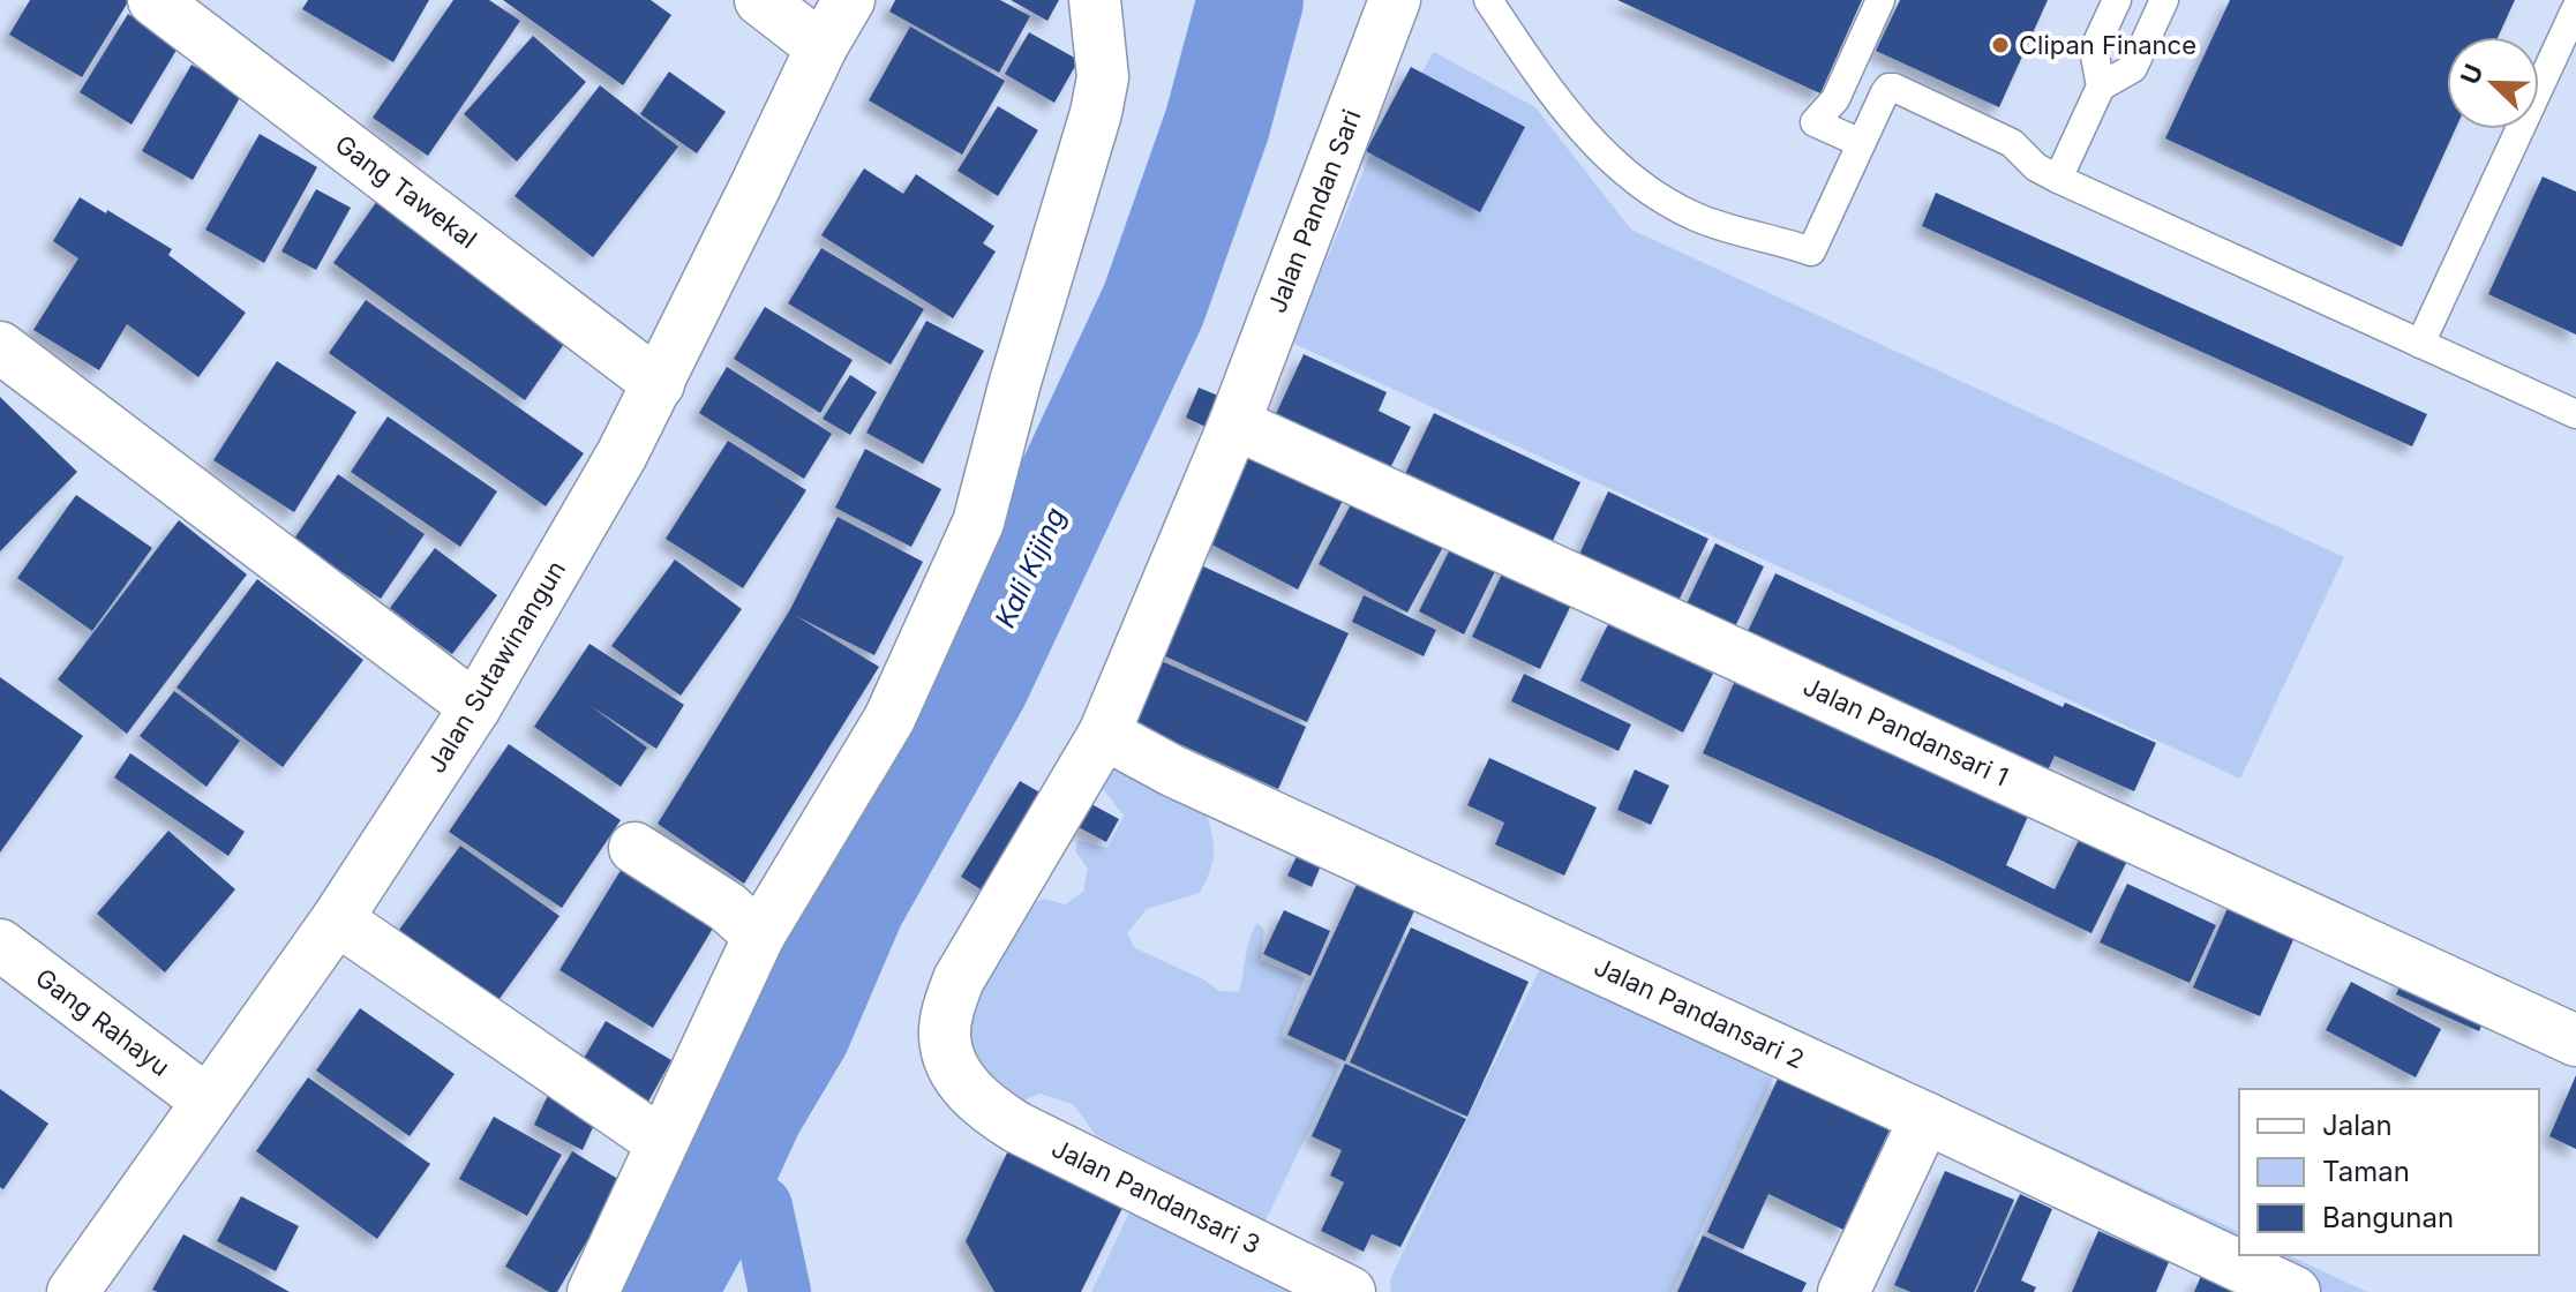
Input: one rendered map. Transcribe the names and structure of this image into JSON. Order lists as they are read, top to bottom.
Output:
{
  "streets": {
    "street": [
      "Gang Tawekal",
      "Jalan Pandan Sari",
      "Jalan Sutawinangun",
      "Jalan Pandansari 1",
      "Jalan Pandansari 2",
      "Gang Rahayu",
      "Jalan Pandansari 3"
    ]
  },
  "crossings": [
    ["Gang Tawekal", "Jalan Sutawinangun"],
    ["Jalan Pandan Sari", "Jalan Pandansari 1"],
    ["Jalan Pandan Sari", "Jalan Pandansari 2"],
    ["Jalan Pandan Sari", "Jalan Pandansari 3"],
    ["Jalan Sutawinangun", "Gang Rahayu"]
  ],
  "water": ["Kali Kijing"],
  "places": ["Clipan Finance"],
  "legend": ["Jalan", "Taman", "Bangunan"],
  "north": "top left"
}
